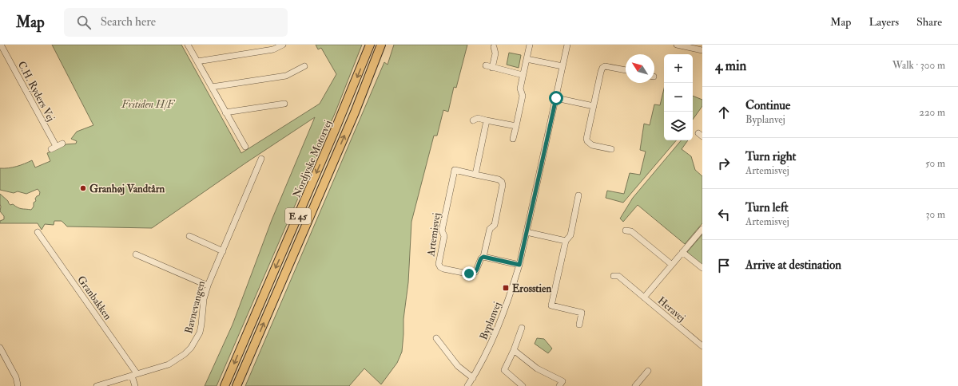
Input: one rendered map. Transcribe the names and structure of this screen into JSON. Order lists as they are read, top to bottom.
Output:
{
  "streets": {
    "highway": ["Nordjyske Motorvej", "E 45"],
    "street": [
      "C.H. Ryders Vej",
      "Artemisvej",
      "Granbakken",
      "Bavnevangen",
      "Heravej",
      "Byplanvej"
    ]
  },
  "crossings": [
    ["Granbakken", "Bavnevangen"]
  ],
  "parks": ["Fritiden H/F"],
  "places": {
    "other": ["Granhøj Vandtårn"],
    "transit": ["Erosstien"]
  },
  "north": "top left",
  "page": {
    "header": "Map",
    "search": "Search here",
    "nav": ["Map", "Layers", "Share"],
    "heading": ["4 min", "Walk · 300 m"],
    "map_buttons": ["+", "−"],
    "list": [
      ["Continue", "Byplanvej", "220 m"],
      ["Turn right", "Artemisvej", "50 m"],
      ["Turn left", "Artemisvej", "30 m"],
      "Arrive at destination"
    ]
  }
}
